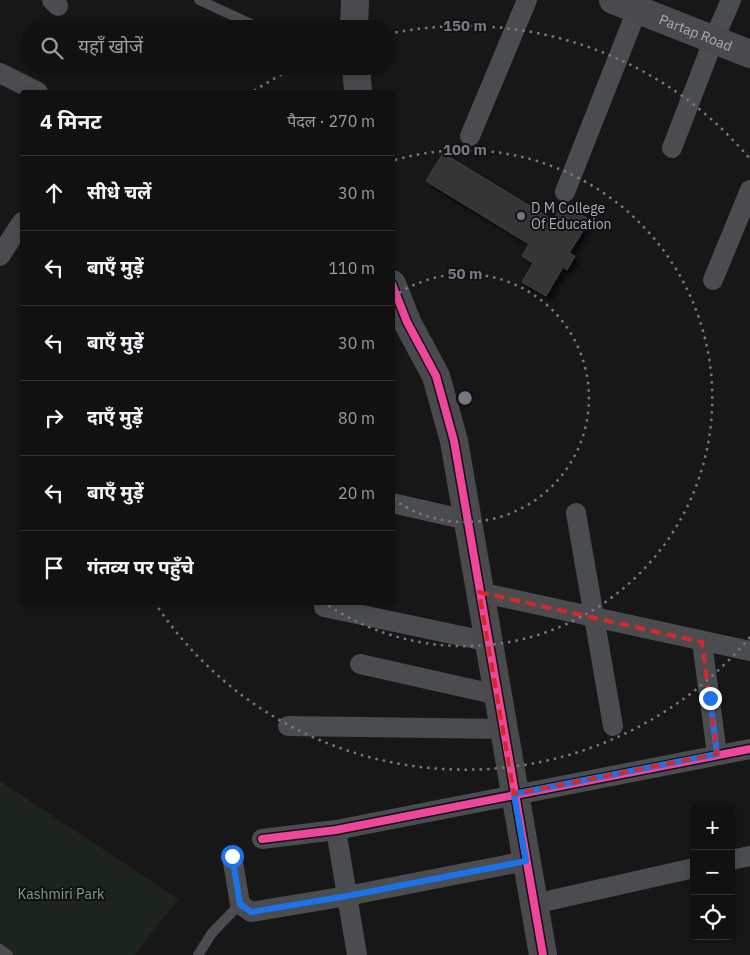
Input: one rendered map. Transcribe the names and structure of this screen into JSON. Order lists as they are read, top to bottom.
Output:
{
  "streets": {
    "street": ["Partap Road"]
  },
  "parks": ["Kashmiri Park"],
  "places": ["D M College Of Education"],
  "page": {
    "search": "यहाँ खोजें",
    "heading": ["4 मिनट", "पैदल · 270 m"],
    "list": [
      ["सीधे चलें", "30 m"],
      ["बाएँ मुड़ें", "110 m"],
      ["बाएँ मुड़ें", "30 m"],
      ["दाएँ मुड़ें", "80 m"],
      ["बाएँ मुड़ें", "20 m"],
      "गंतव्य पर पहुँचे"
    ],
    "map_buttons": ["+", "−"]
  },
  "rings": ["150 m", "100 m", "50 m"]
}
